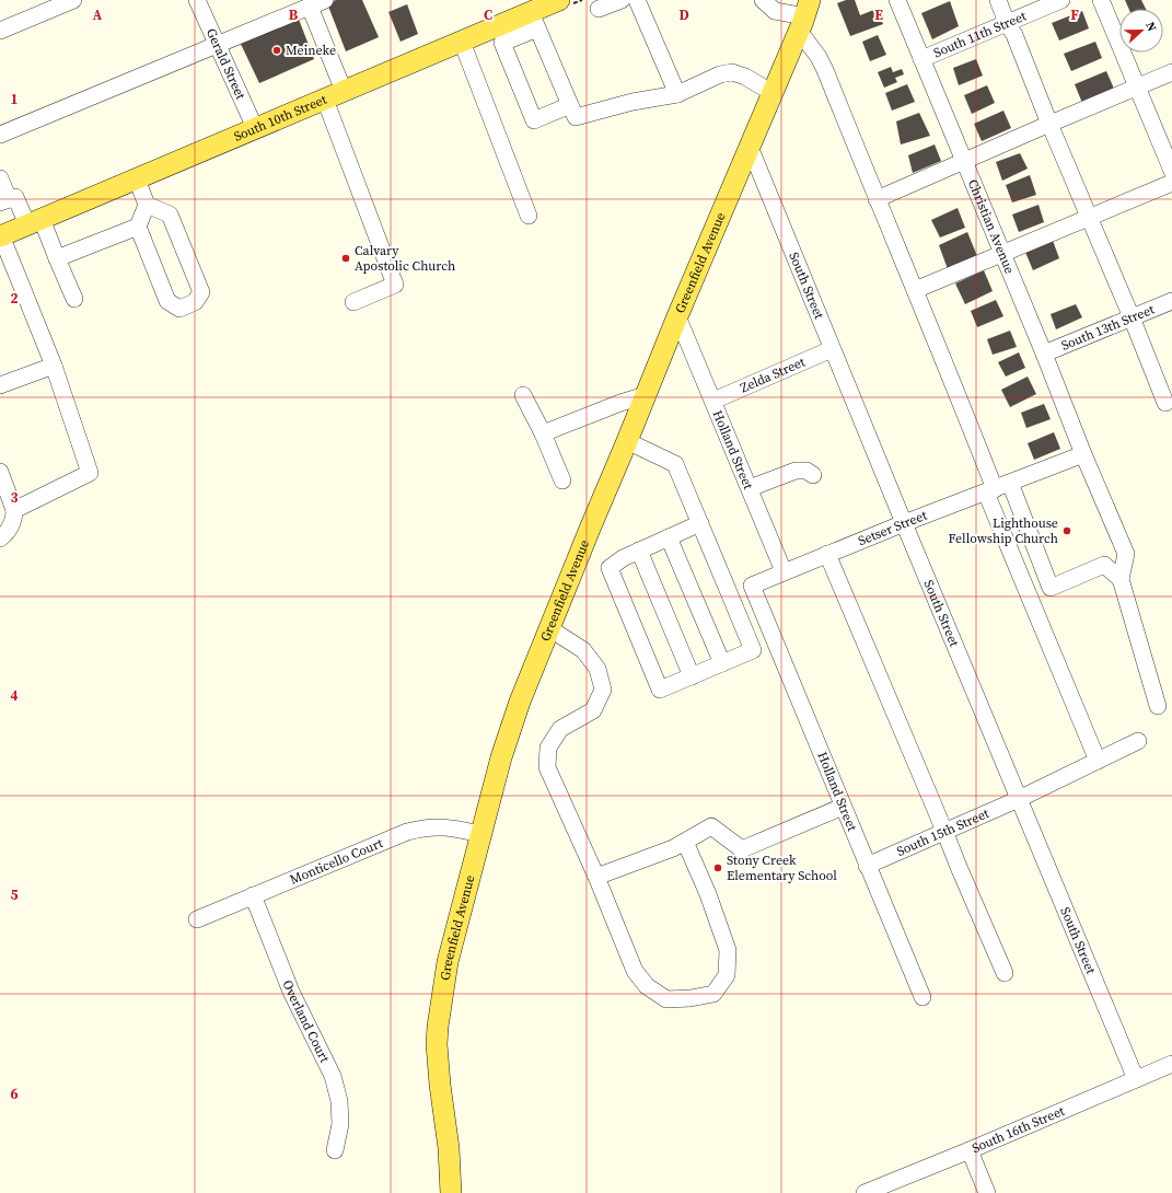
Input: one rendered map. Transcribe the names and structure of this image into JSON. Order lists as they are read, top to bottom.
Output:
{
  "streets": {
    "main road": ["South 10th Street", "Greenfield Avenue"],
    "street": [
      "South 11th Street",
      "Gerald Street",
      "Christian Avenue",
      "South Street",
      "South 13th Street",
      "Zelda Street",
      "Holland Street",
      "Setser Street",
      "South 15th Street",
      "Monticello Court",
      "Overland Court",
      "South 16th Street"
    ]
  },
  "crossings": [
    ["South 11th Street", "Christian Avenue"],
    ["Gerald Street", "South 10th Street"],
    ["Christian Avenue", "South 13th Street"],
    ["Christian Avenue", "Setser Street"],
    ["Greenfield Avenue", "South Street"],
    ["Greenfield Avenue", "Holland Street"],
    ["Greenfield Avenue", "Monticello Court"],
    ["South Street", "Zelda Street"],
    ["South Street", "Setser Street"],
    ["South Street", "South 15th Street"],
    ["South Street", "South 16th Street"],
    ["Zelda Street", "Holland Street"],
    ["Holland Street", "Setser Street"],
    ["Holland Street", "South 15th Street"],
    ["Monticello Court", "Overland Court"]
  ],
  "places": [
    "Meineke",
    "Calvary Apostolic Church",
    "Lighthouse Fellowship Church",
    "Stony Creek Elementary School"
  ],
  "north": "right",
  "grid": {
    "columns": [
      "A",
      "B",
      "C",
      "D",
      "E",
      "F"
    ],
    "rows": [
      "1",
      "2",
      "3",
      "4",
      "5",
      "6"
    ]
  }
}
